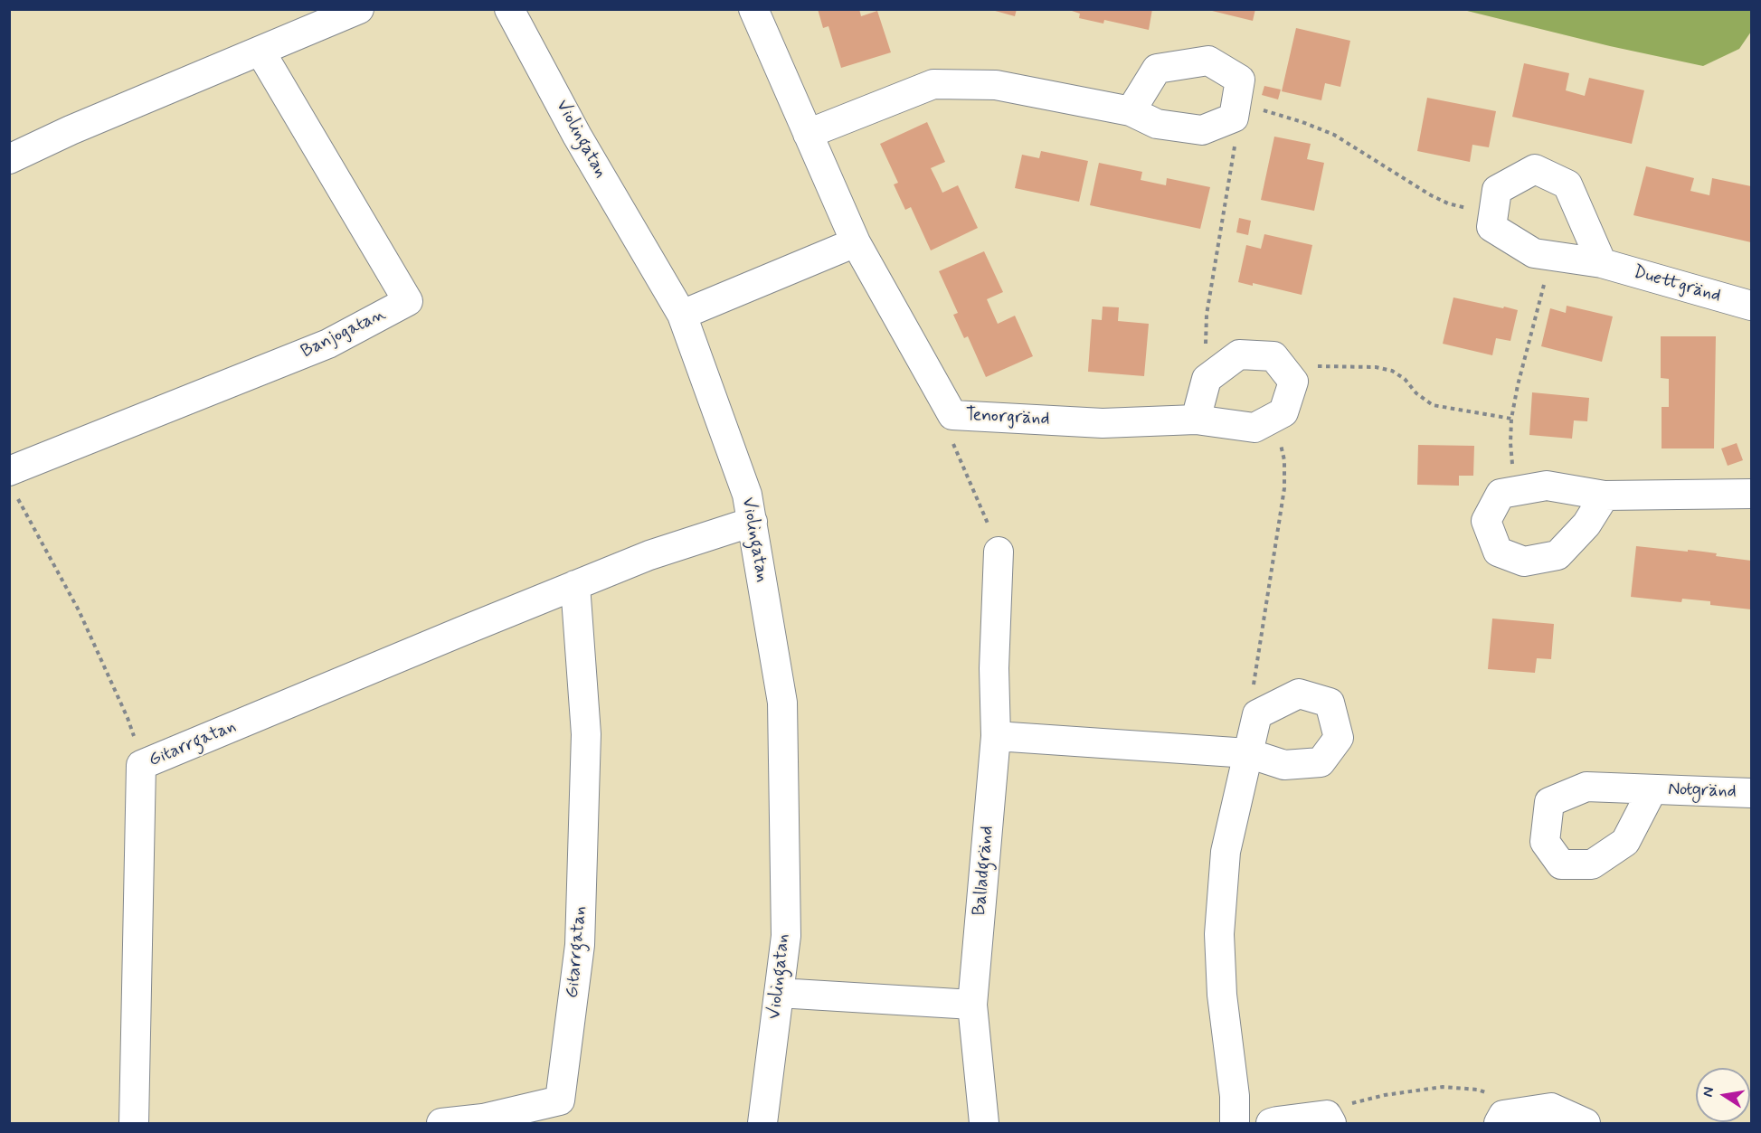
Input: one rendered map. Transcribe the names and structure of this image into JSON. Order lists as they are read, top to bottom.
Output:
{
  "streets": {
    "street": [
      "Violingatan",
      "Duettgränd",
      "Banjogatan",
      "Tenorgränd",
      "Gitarrgatan",
      "Notgränd",
      "Balladgränd"
    ]
  },
  "crossings": [
    ["Violingatan", "Gitarrgatan"]
  ],
  "north": "left"
}
